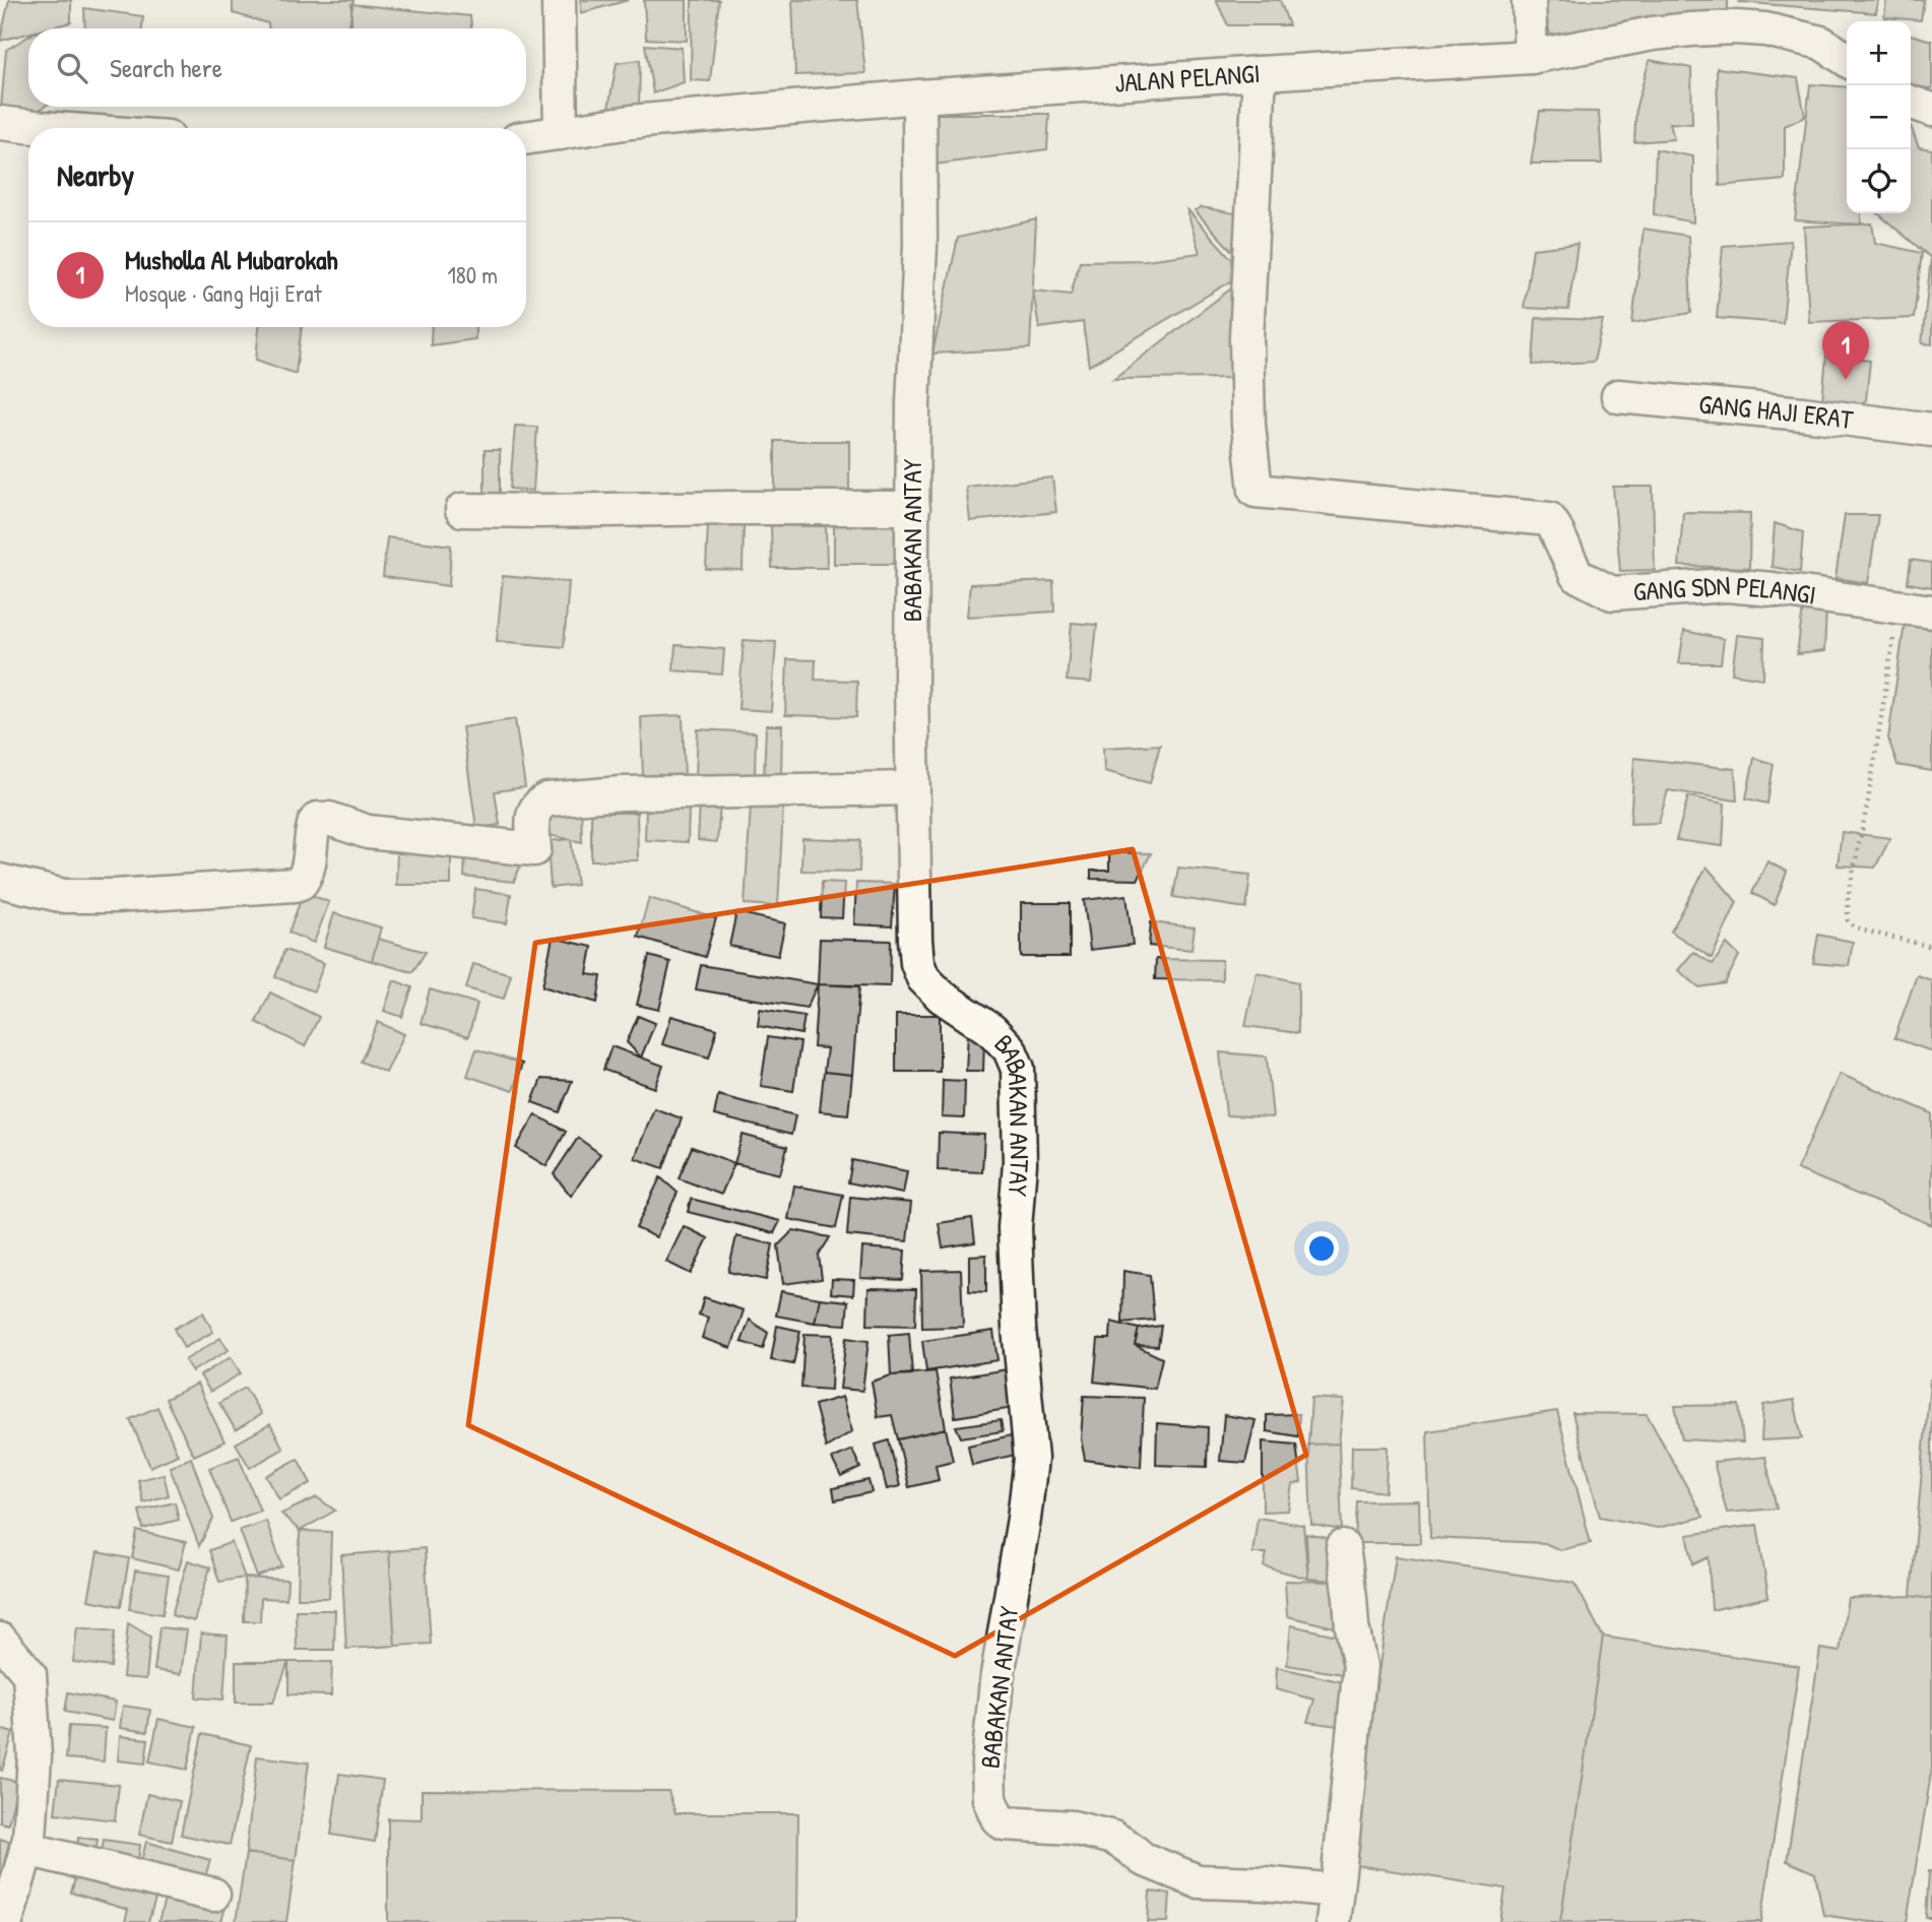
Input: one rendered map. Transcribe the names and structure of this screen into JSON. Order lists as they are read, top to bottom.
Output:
{
  "streets": {
    "street": [
      "JALAN PELANGI",
      "GANG HAJI ERAT",
      "BABAKAN ANTAY",
      "GANG SDN PELANGI"
    ]
  },
  "crossings": [
    ["JALAN PELANGI", "BABAKAN ANTAY"],
    ["JALAN PELANGI", "GANG SDN PELANGI"]
  ],
  "page": {
    "map_buttons": ["+", "−"],
    "search": "Search here",
    "heading": "Nearby",
    "list": [
      {
        "mark": "1",
        "name": "Musholla Al Mubarokah",
        "note": "Mosque · Gang Haji Erat",
        "value": "180 m"
      }
    ],
    "pins": "1"
  }
}
